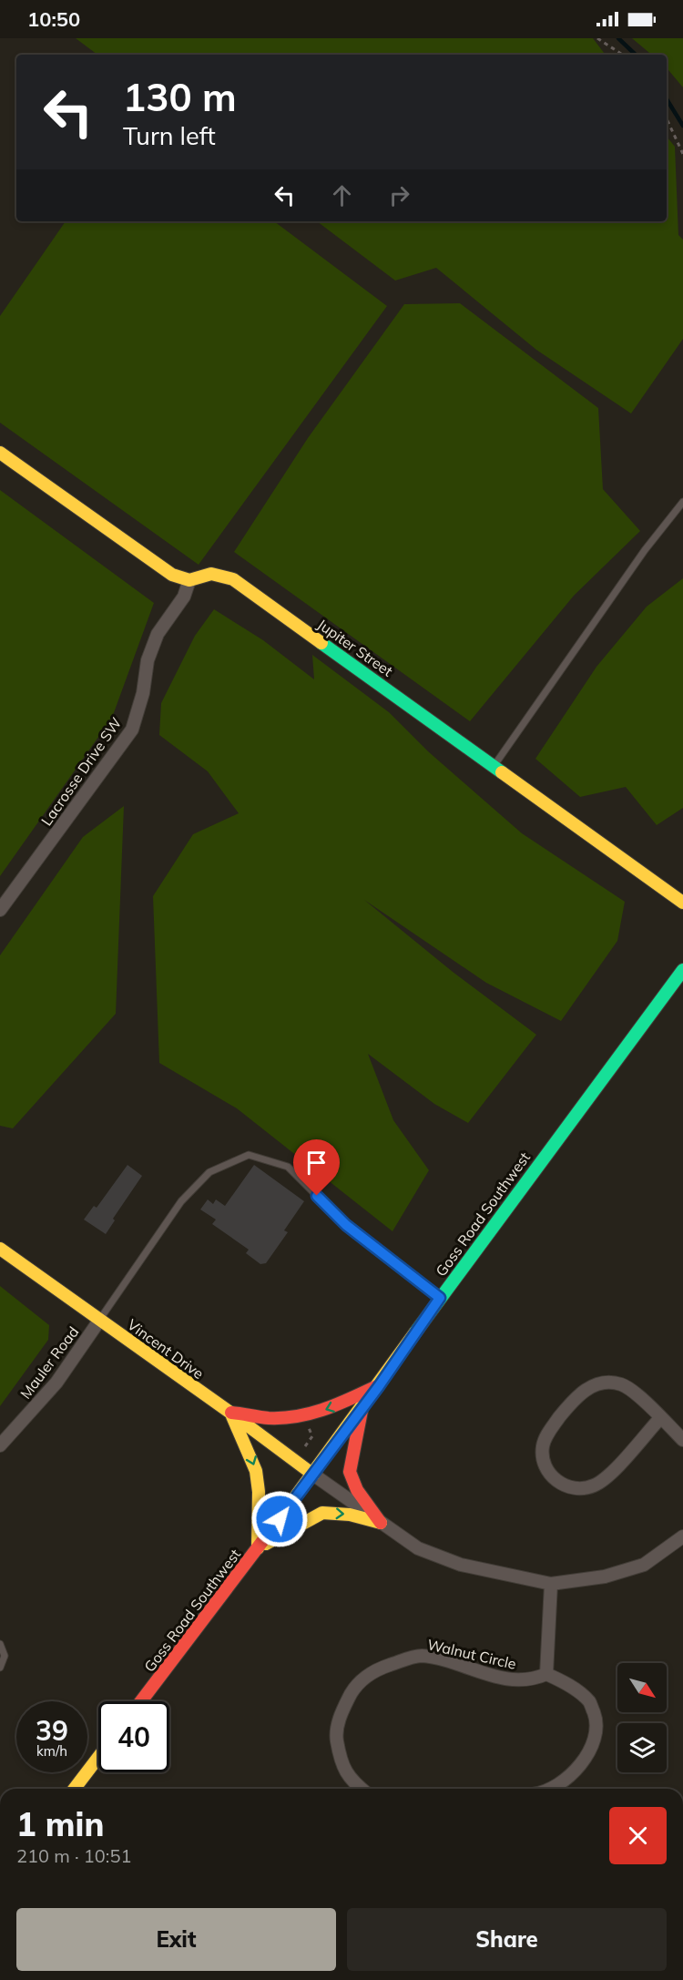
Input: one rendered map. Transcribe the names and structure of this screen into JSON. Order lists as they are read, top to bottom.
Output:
{
  "streets": {
    "street": [
      "Jupiter Street",
      "Lacrosse Drive SW",
      "Goss Road Southwest",
      "Vincent Drive",
      "Mauler Road",
      "Walnut Circle"
    ]
  },
  "crossings": [
    ["Jupiter Street", "Lacrosse Drive SW"],
    ["Goss Road Southwest", "Vincent Drive"],
    ["Vincent Drive", "Mauler Road"]
  ],
  "north": "bottom right",
  "page": {
    "status": "10:50",
    "turn": ["130 m", "Turn left"],
    "speed": "39 km/h",
    "limit": "40",
    "heading": ["1 min", "210 m · 10:51"],
    "buttons": ["Exit", "Share"]
  }
}
